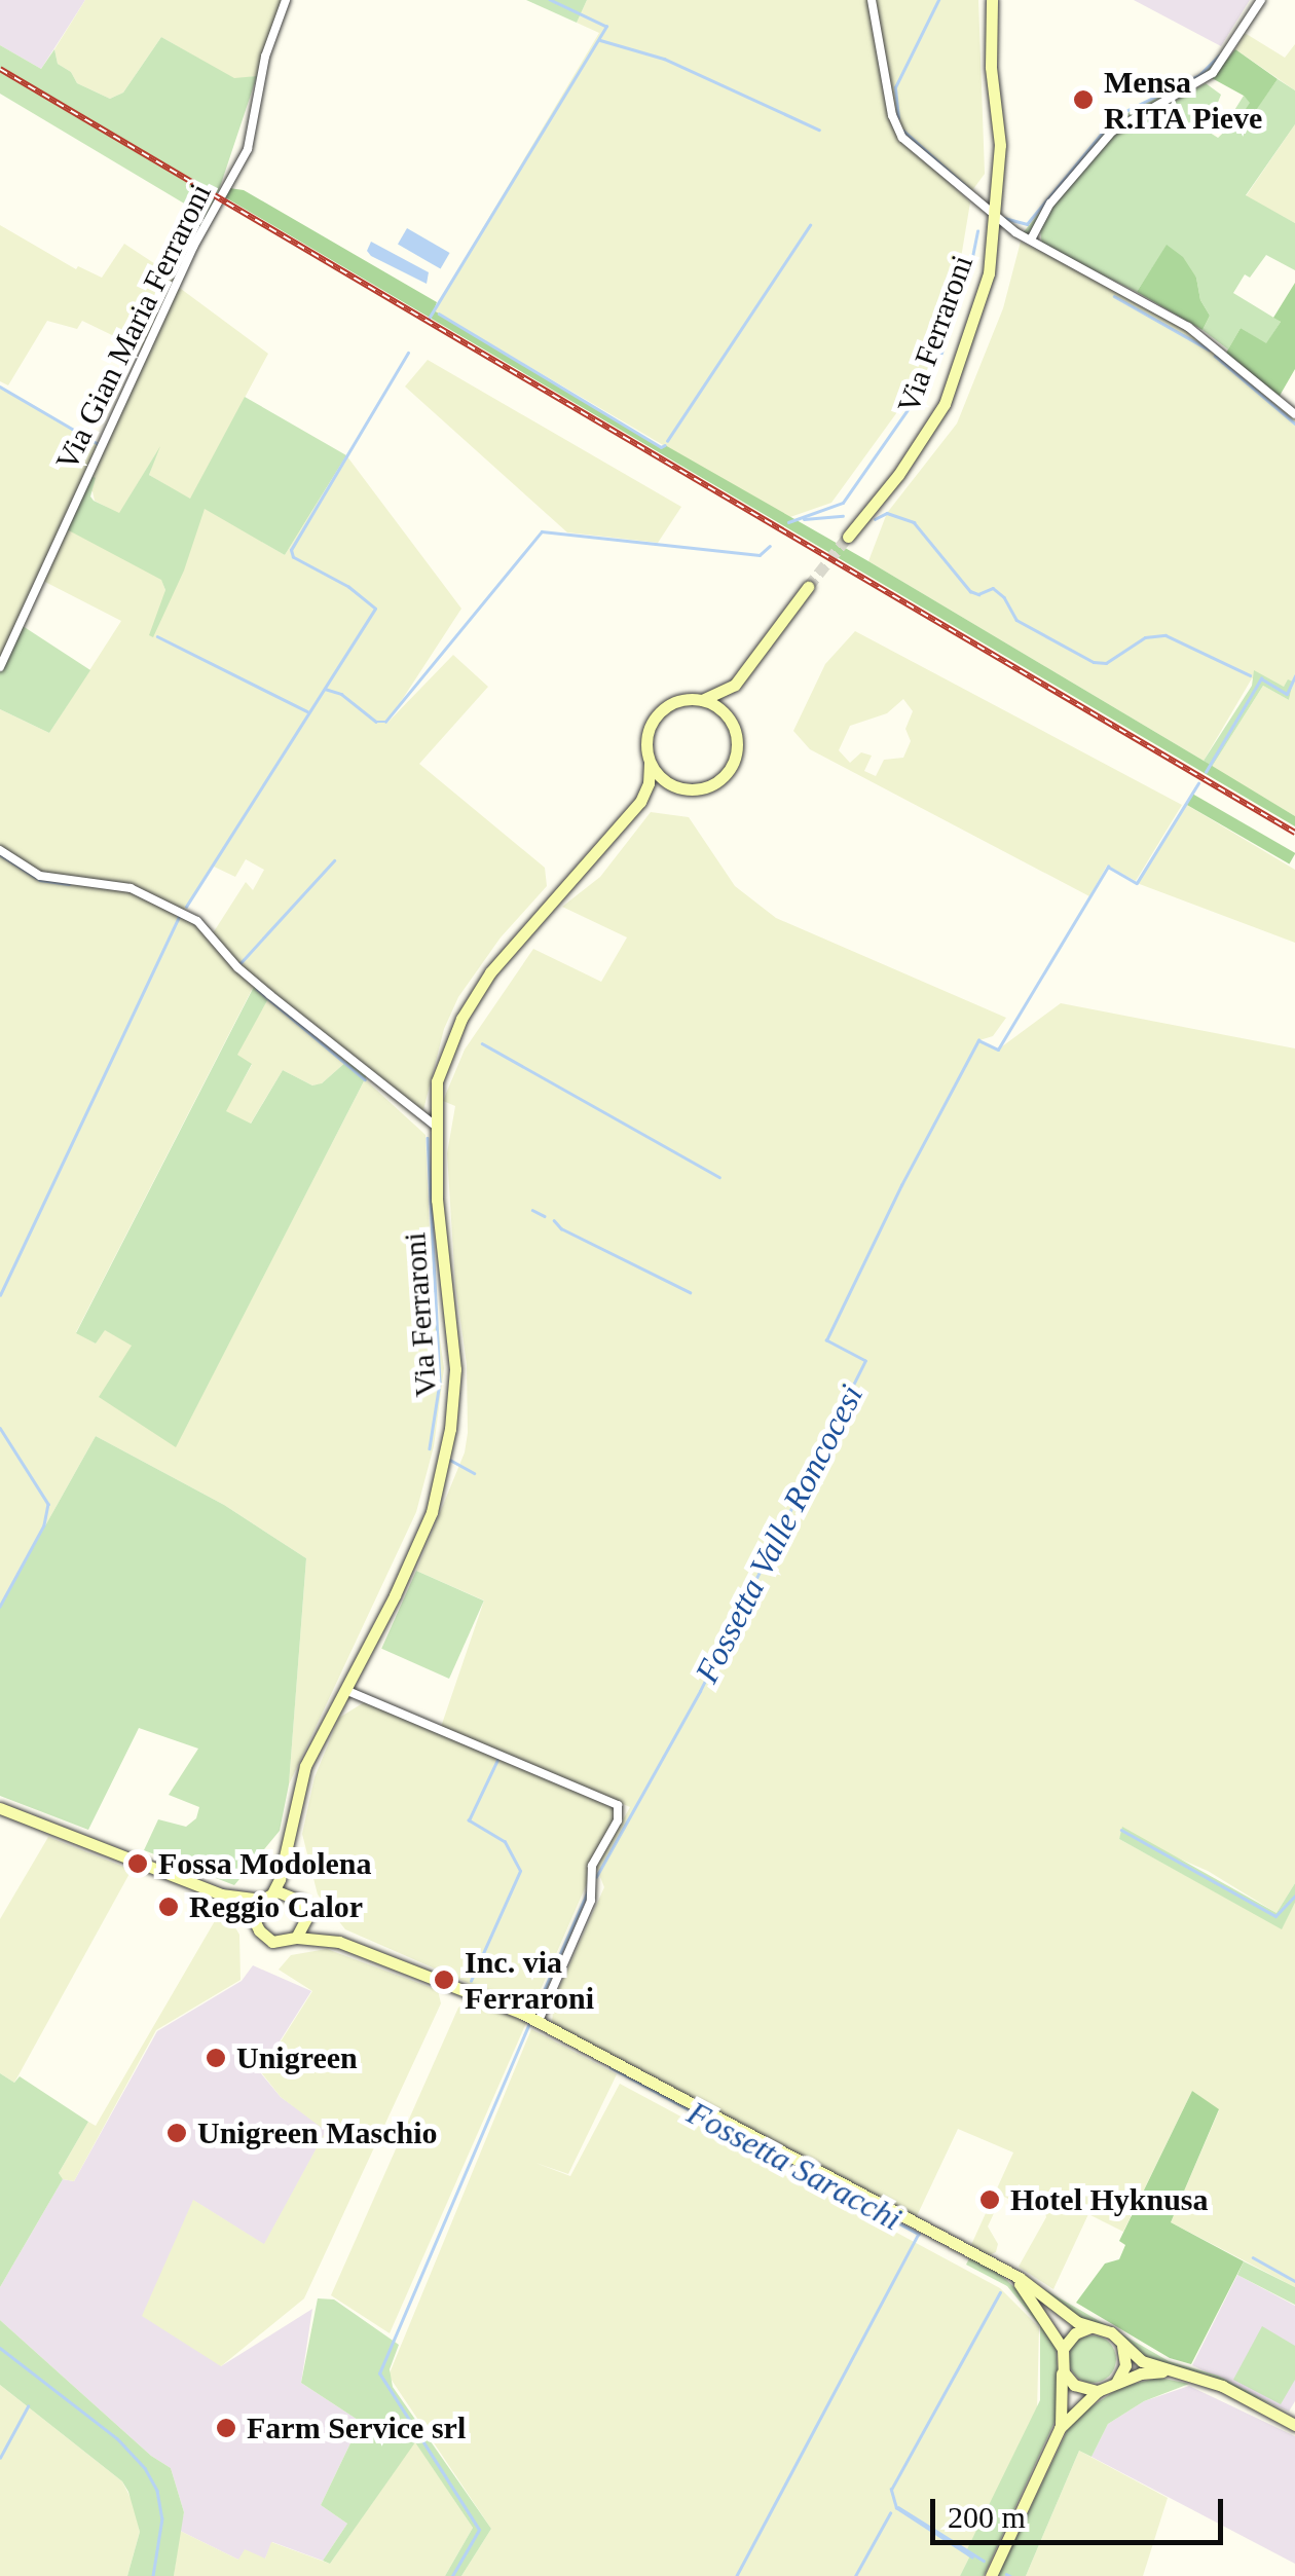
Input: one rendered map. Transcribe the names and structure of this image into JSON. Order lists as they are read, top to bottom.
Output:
{
  "streets": {
    "main road": ["Via Ferraroni"],
    "street": ["Via Gian Maria Ferraroni"]
  },
  "water": ["Fossetta Valle Roncocesi", "Fossetta Saracchi"],
  "places": [
    "Mensa R.ITA Pieve",
    "Fossa Modolena",
    "Reggio Calor",
    "Inc. via Ferraroni",
    "Unigreen",
    "Unigreen Maschio",
    "Hotel Hyknusa",
    "Farm Service srl"
  ],
  "scale_bar": "200 m"
}
